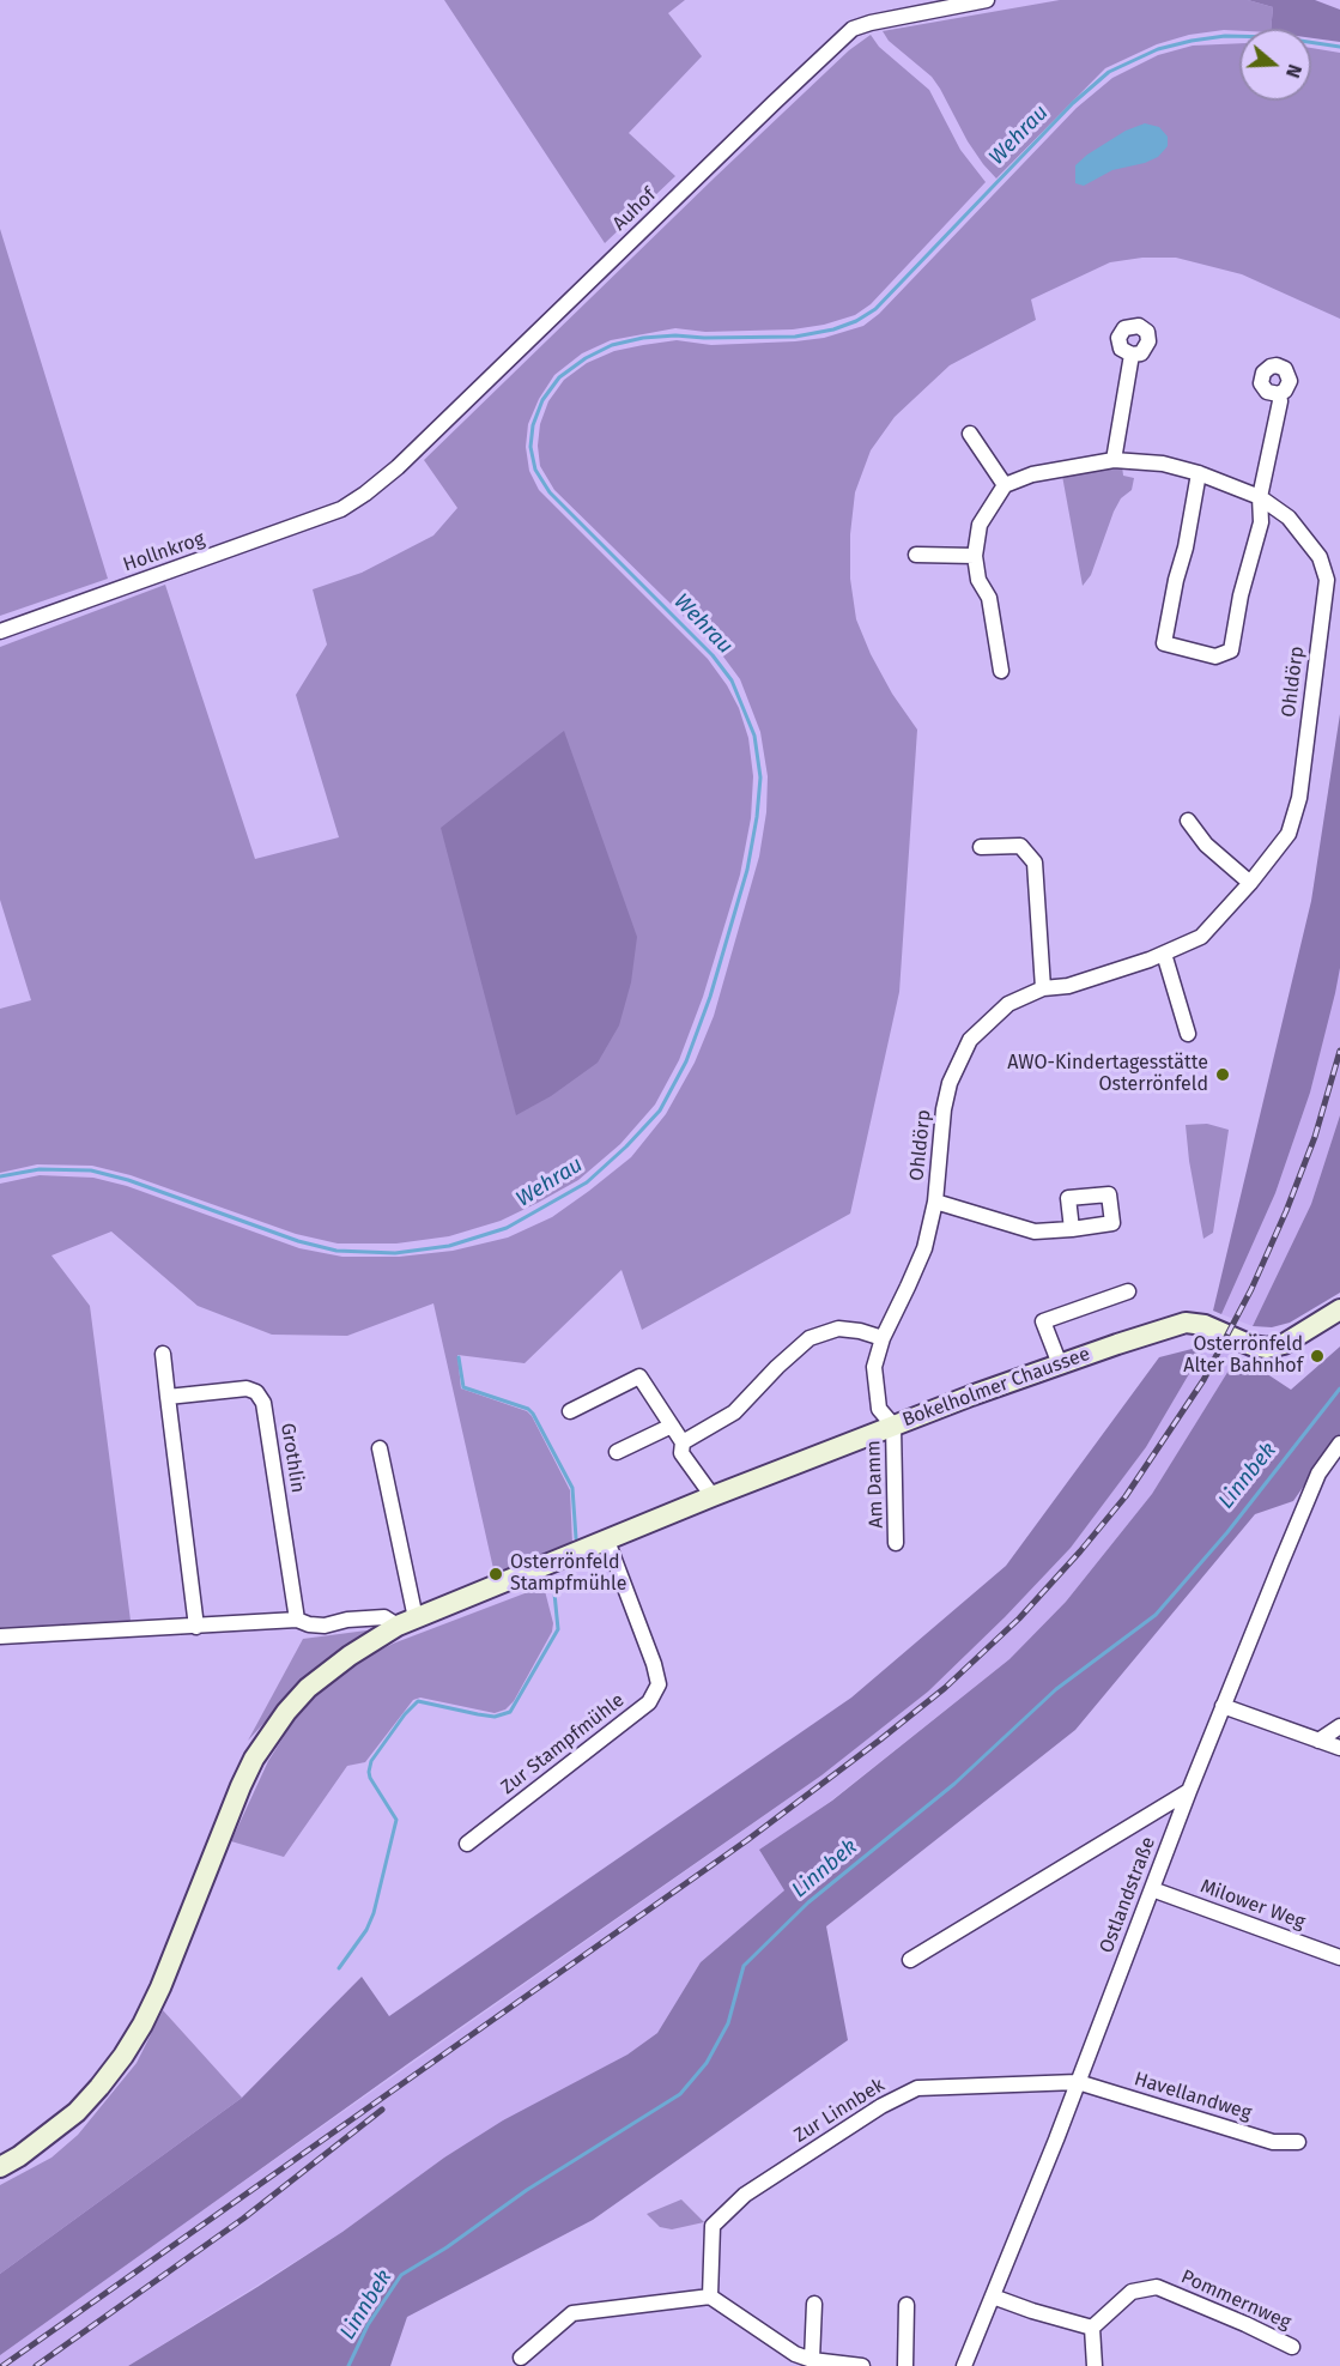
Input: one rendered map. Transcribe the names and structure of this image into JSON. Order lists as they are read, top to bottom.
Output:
{
  "streets": {
    "main road": ["Bokelholmer Chaussee"],
    "street": [
      "Auhof",
      "Hollnkrog",
      "Ohldörp",
      "Grothlin",
      "Am Damm",
      "Zur Stampfmühle",
      "Ostlandstraße",
      "Milower Weg",
      "Havellandweg",
      "Zur Linnbek",
      "Pommernweg"
    ]
  },
  "crossings": [
    ["Auhof", "Hollnkrog"],
    ["Ohldörp", "Bokelholmer Chaussee"],
    ["Ohldörp", "Am Damm"],
    ["Bokelholmer Chaussee", "Am Damm"],
    ["Bokelholmer Chaussee", "Zur Stampfmühle"],
    ["Ostlandstraße", "Milower Weg"],
    ["Ostlandstraße", "Havellandweg"],
    ["Ostlandstraße", "Zur Linnbek"],
    ["Havellandweg", "Zur Linnbek"]
  ],
  "water": ["Wehrau", "Linnbek"],
  "places": ["AWO-Kindertagesstätte Osterrönfeld", "Osterrönfeld Alter Bahnhof", "Osterrönfeld Stampfmühle"],
  "north": "right"
}
